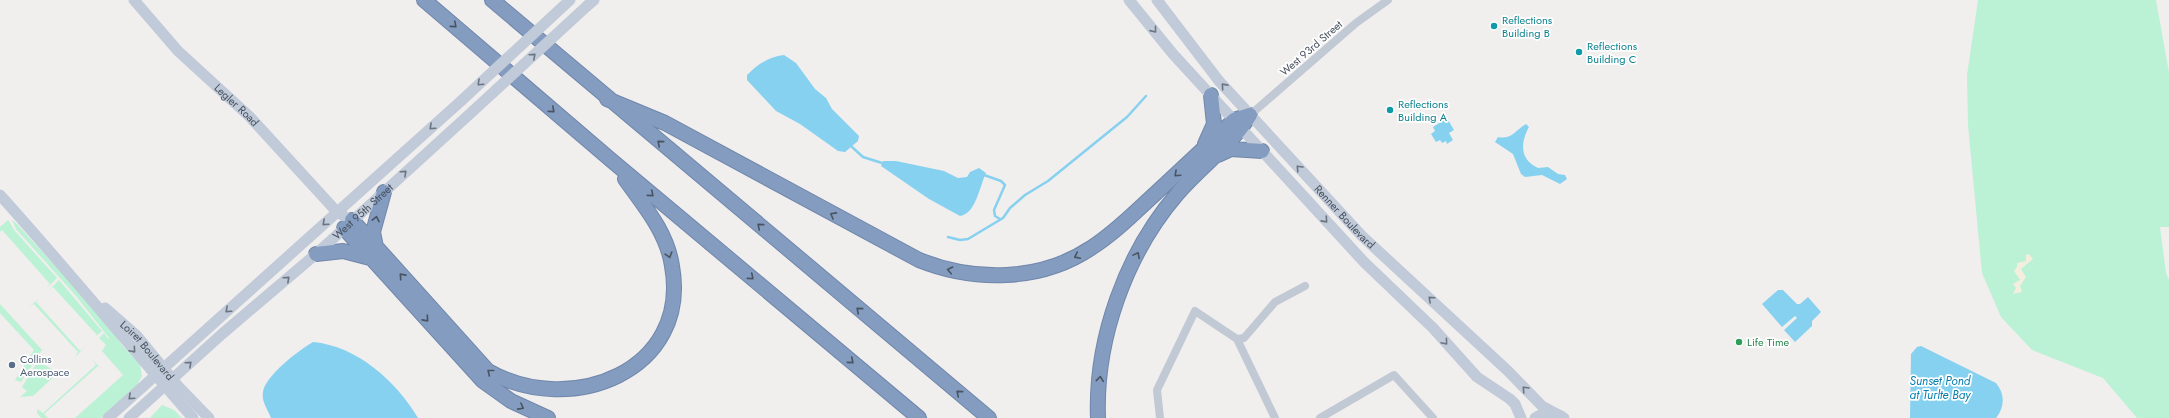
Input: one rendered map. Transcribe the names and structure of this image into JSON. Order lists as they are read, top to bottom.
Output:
{
  "streets": {
    "main road": [
      "Legler Road",
      "West 95th Street",
      "Renner Boulevard",
      "Loiret Boulevard"
    ],
    "street": ["West 93rd Street"]
  },
  "crossings": [
    ["West 93rd Street", "Renner Boulevard"],
    ["Legler Road", "West 95th Street"],
    ["West 95th Street", "Loiret Boulevard"]
  ],
  "water": ["Sunset Pond at Turlte Bay"],
  "places": [
    "Reflections Building B",
    "Reflections Building C",
    "Reflections Building A",
    "Life Time",
    "Collins Aerospace"
  ]
}
